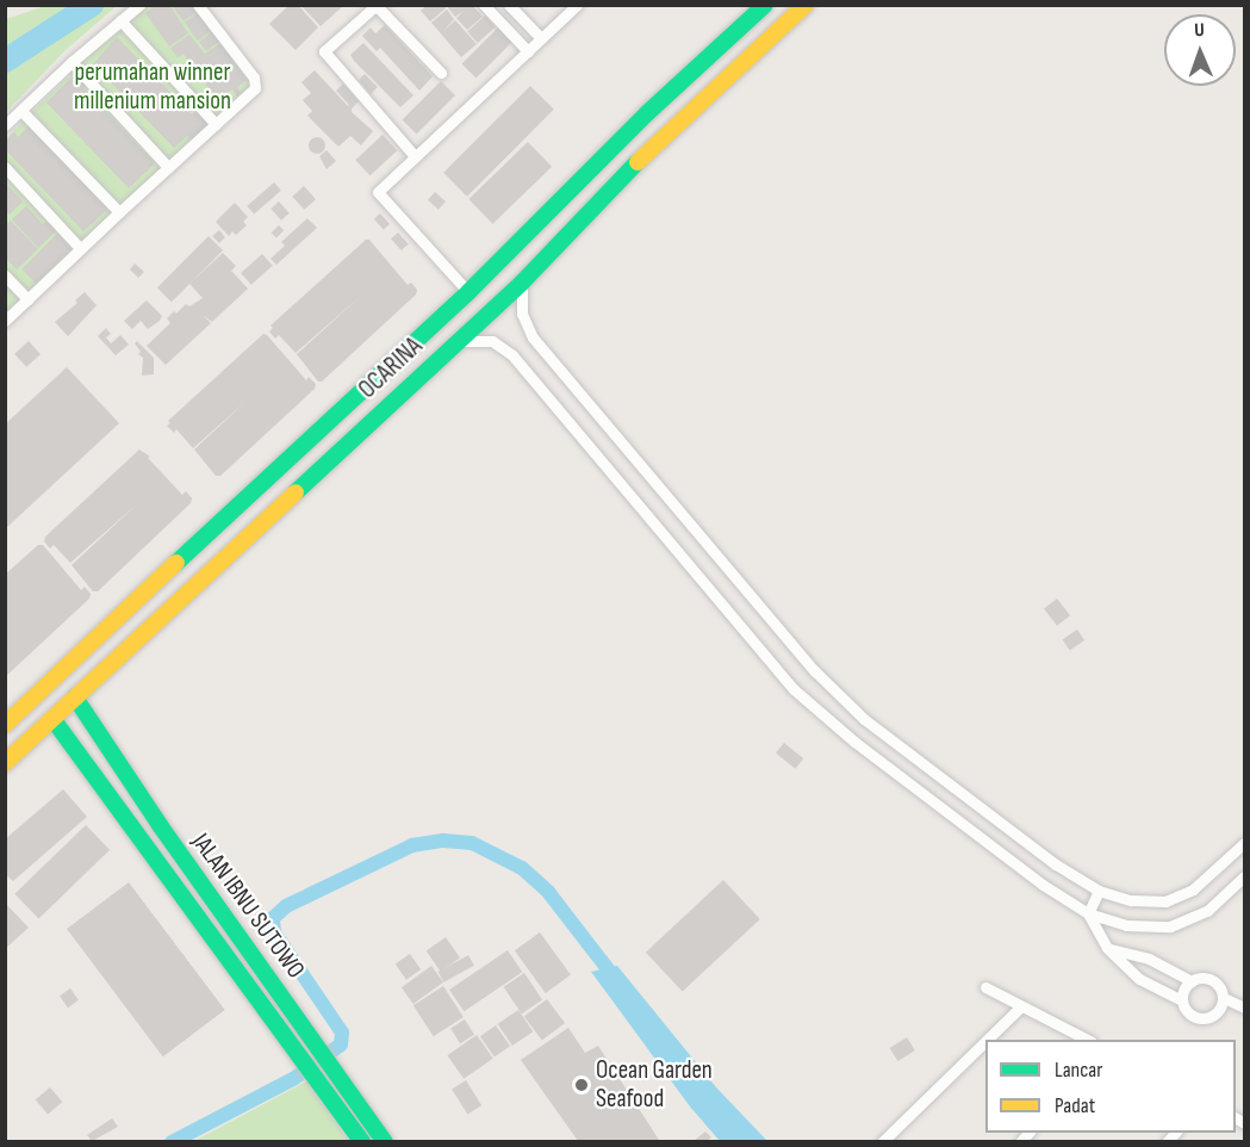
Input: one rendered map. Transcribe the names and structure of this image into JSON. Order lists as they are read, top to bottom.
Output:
{
  "streets": {
    "main road": ["OCARINA", "JALAN IBNU SUTOWO"]
  },
  "crossings": [
    ["OCARINA", "JALAN IBNU SUTOWO"]
  ],
  "parks": ["perumahan winner millenium mansion"],
  "places": ["Ocean Garden Seafood"],
  "legend": ["Lancar", "Padat"],
  "north": "top"
}
